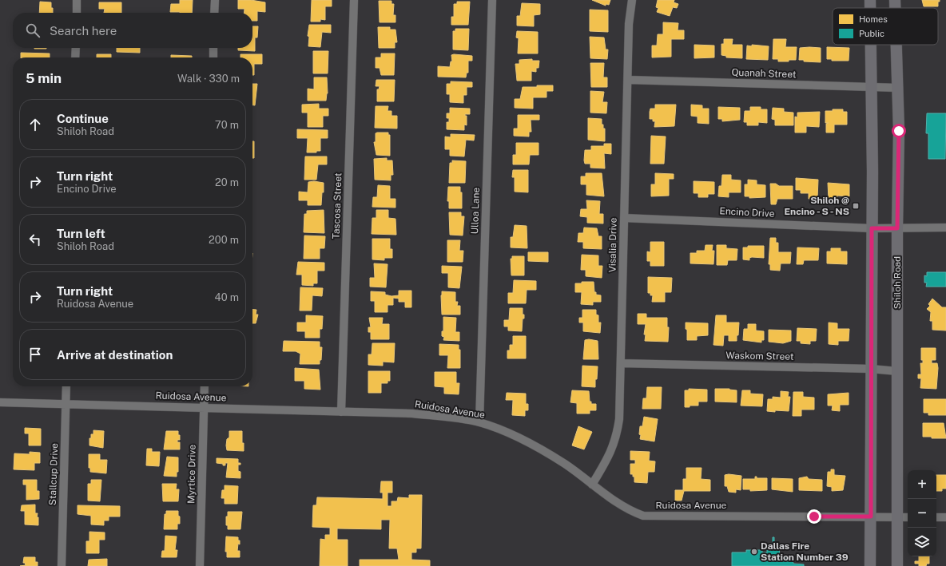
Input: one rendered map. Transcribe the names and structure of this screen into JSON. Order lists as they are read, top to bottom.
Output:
{
  "streets": {
    "main road": ["Shiloh Road"],
    "street": [
      "Quanah Street",
      "Tascosa Street",
      "Ulloa Lane",
      "Encino Drive",
      "Visalia Drive",
      "Waskom Street",
      "Ruidosa Avenue",
      "Stallcup Drive",
      "Myrtice Drive"
    ]
  },
  "crossings": [
    ["Quanah Street", "Visalia Drive"],
    ["Quanah Street", "Shiloh Road"],
    ["Tascosa Street", "Ruidosa Avenue"],
    ["Ulloa Lane", "Ruidosa Avenue"],
    ["Encino Drive", "Visalia Drive"],
    ["Encino Drive", "Shiloh Road"],
    ["Visalia Drive", "Waskom Street"],
    ["Visalia Drive", "Ruidosa Avenue"],
    ["Shiloh Road", "Waskom Street"],
    ["Shiloh Road", "Ruidosa Avenue"],
    ["Ruidosa Avenue", "Stallcup Drive"],
    ["Ruidosa Avenue", "Myrtice Drive"]
  ],
  "places": {
    "transit": ["Shiloh @ Encino - S - NS"],
    "other": ["Dallas Fire Station Number 39"]
  },
  "legend": ["Homes", "Public"],
  "page": {
    "search": "Search here",
    "heading": ["5 min", "Walk · 330 m"],
    "list": [
      ["Continue", "Shiloh Road", "70 m"],
      ["Turn right", "Encino Drive", "20 m"],
      ["Turn left", "Shiloh Road", "200 m"],
      ["Turn right", "Ruidosa Avenue", "40 m"],
      "Arrive at destination"
    ],
    "map_buttons": ["+", "−"]
  }
}
